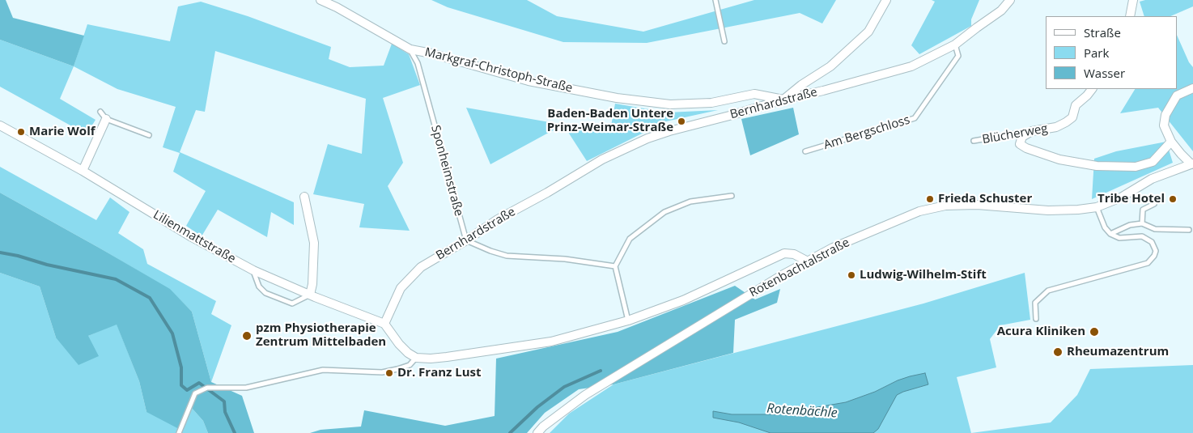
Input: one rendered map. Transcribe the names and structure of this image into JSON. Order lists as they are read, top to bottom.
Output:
{
  "streets": {
    "street": [
      "Markgraf-Christoph-Straße",
      "Bernhardstraße",
      "Lilienmattstraße",
      "Rotenbachtalstraße"
    ],
    "lane": ["Am Bergschloss", "Blücherweg", "Sponheimstraße"]
  },
  "crossings": [
    ["Markgraf-Christoph-Straße", "Bernhardstraße"],
    ["Markgraf-Christoph-Straße", "Sponheimstraße"],
    ["Bernhardstraße", "Am Bergschloss"],
    ["Bernhardstraße", "Sponheimstraße"],
    ["Bernhardstraße", "Lilienmattstraße"]
  ],
  "water": ["Rotenbächle"],
  "places": [
    "Baden-Baden Untere Prinz-Weimar-Straße",
    "Marie Wolf",
    "Frieda Schuster",
    "Tribe Hotel",
    "Ludwig-Wilhelm-Stift",
    "Acura Kliniken",
    "pzm Physiotherapie Zentrum Mittelbaden",
    "Rheumazentrum",
    "Dr. Franz Lust"
  ],
  "legend": ["Straße", "Park", "Wasser"]
}
